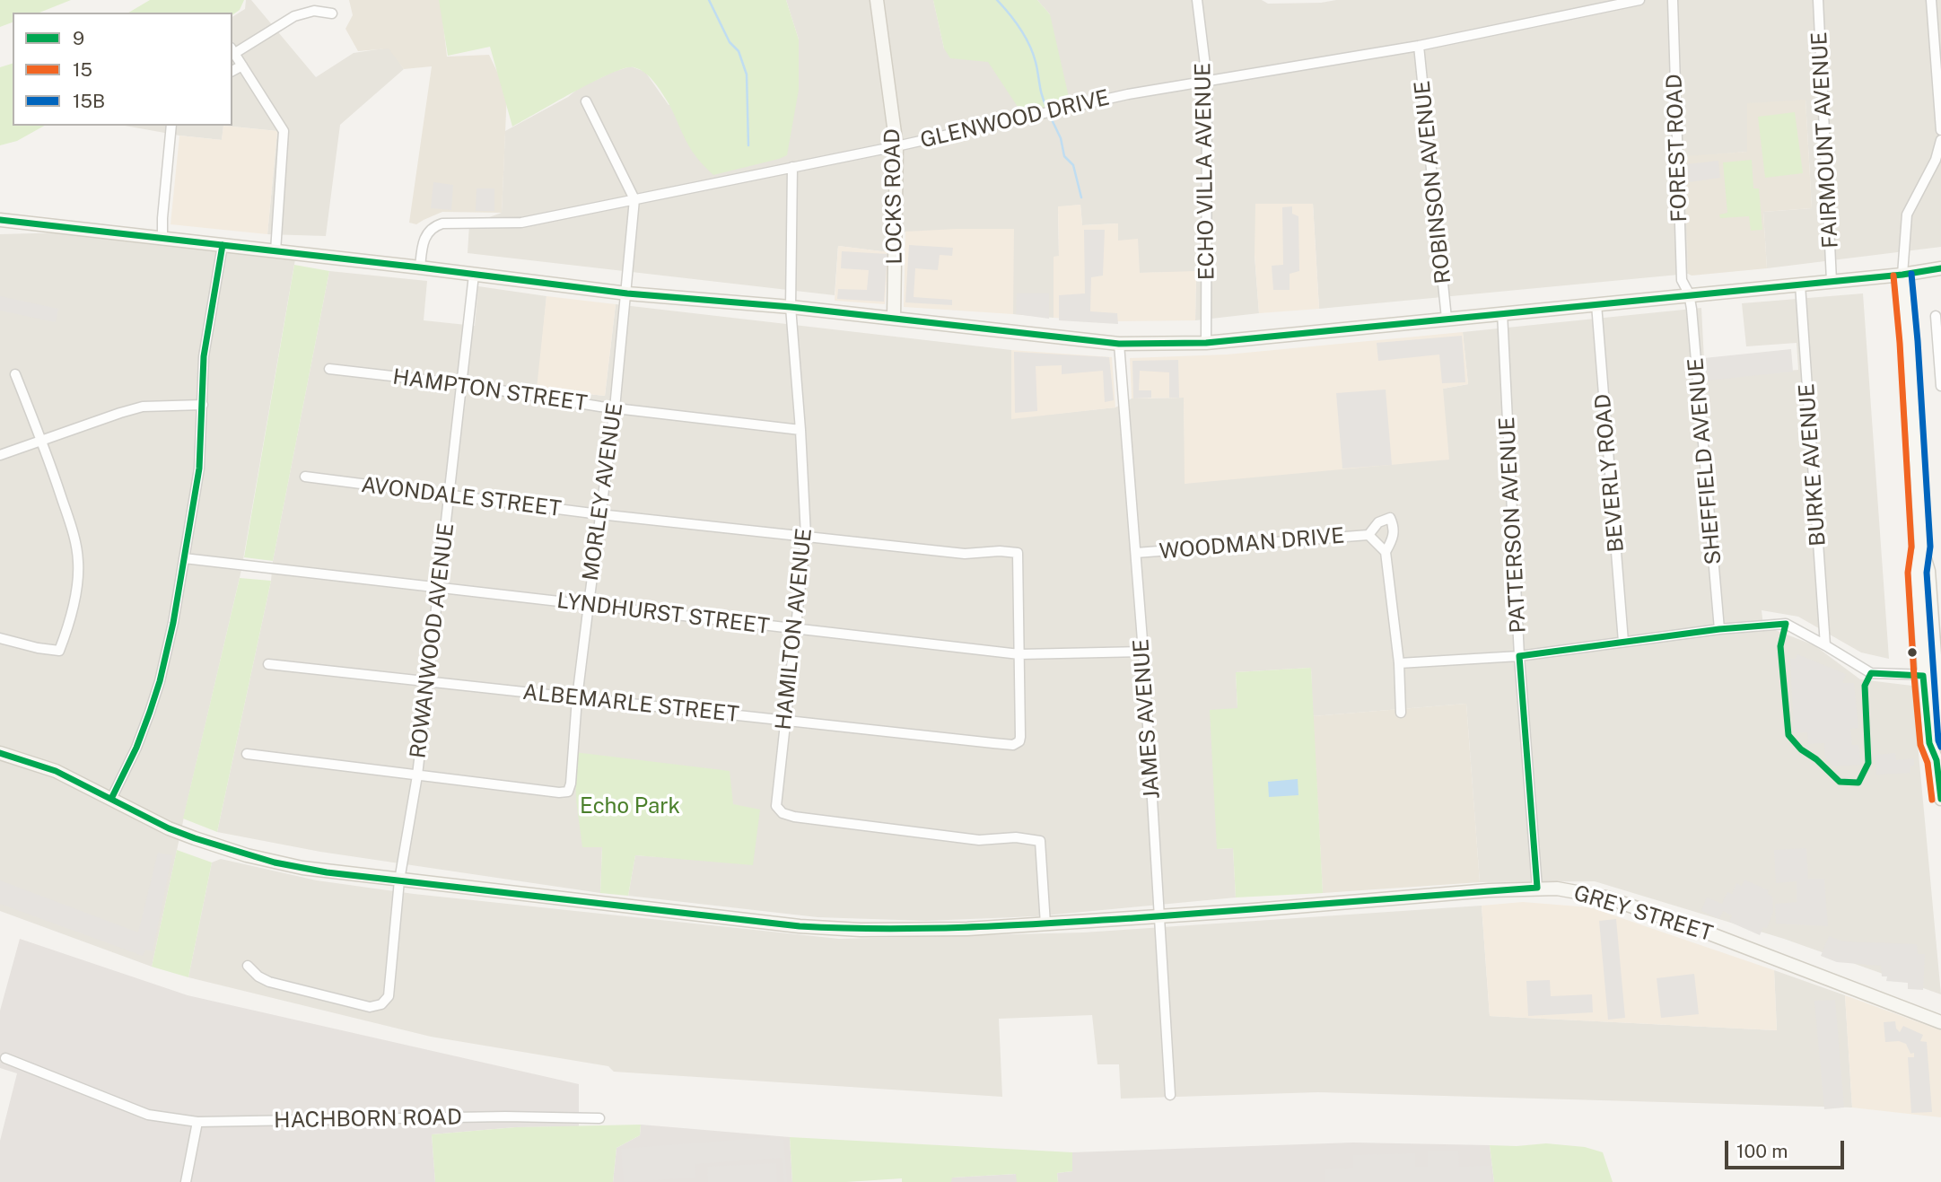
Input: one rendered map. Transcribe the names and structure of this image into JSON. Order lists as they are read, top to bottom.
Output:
{
  "streets": {
    "main road": ["LOCKS ROAD", "GREY STREET"],
    "street": [
      "GLENWOOD DRIVE",
      "FAIRMOUNT AVENUE",
      "FOREST ROAD",
      "ECHO VILLA AVENUE",
      "ROBINSON AVENUE",
      "HAMPTON STREET",
      "SHEFFIELD AVENUE",
      "BURKE AVENUE",
      "BEVERLY ROAD",
      "MORLEY AVENUE",
      "AVONDALE STREET",
      "PATTERSON AVENUE",
      "WOODMAN DRIVE",
      "LYNDHURST STREET",
      "HAMILTON AVENUE",
      "ROWANWOOD AVENUE",
      "ALBEMARLE STREET",
      "JAMES AVENUE",
      "HACHBORN ROAD"
    ]
  },
  "crossings": [
    ["GLENWOOD DRIVE", "ECHO VILLA AVENUE"],
    ["GLENWOOD DRIVE", "ROBINSON AVENUE"],
    ["GLENWOOD DRIVE", "LOCKS ROAD"],
    ["GLENWOOD DRIVE", "MORLEY AVENUE"],
    ["GLENWOOD DRIVE", "HAMILTON AVENUE"],
    ["FOREST ROAD", "SHEFFIELD AVENUE"],
    ["HAMPTON STREET", "MORLEY AVENUE"],
    ["HAMPTON STREET", "HAMILTON AVENUE"],
    ["HAMPTON STREET", "ROWANWOOD AVENUE"],
    ["MORLEY AVENUE", "AVONDALE STREET"],
    ["MORLEY AVENUE", "LYNDHURST STREET"],
    ["MORLEY AVENUE", "ROWANWOOD AVENUE"],
    ["MORLEY AVENUE", "ALBEMARLE STREET"],
    ["AVONDALE STREET", "LYNDHURST STREET"],
    ["AVONDALE STREET", "HAMILTON AVENUE"],
    ["AVONDALE STREET", "ROWANWOOD AVENUE"],
    ["AVONDALE STREET", "ALBEMARLE STREET"],
    ["PATTERSON AVENUE", "GREY STREET"],
    ["WOODMAN DRIVE", "JAMES AVENUE"],
    ["LYNDHURST STREET", "HAMILTON AVENUE"],
    ["LYNDHURST STREET", "ROWANWOOD AVENUE"],
    ["LYNDHURST STREET", "ALBEMARLE STREET"],
    ["LYNDHURST STREET", "JAMES AVENUE"],
    ["HAMILTON AVENUE", "ALBEMARLE STREET"],
    ["HAMILTON AVENUE", "GREY STREET"],
    ["ROWANWOOD AVENUE", "ALBEMARLE STREET"],
    ["ROWANWOOD AVENUE", "GREY STREET"],
    ["JAMES AVENUE", "GREY STREET"]
  ],
  "parks": ["Echo Park"],
  "lines": ["transit line 9", "transit line 15B", "transit line 15"],
  "legend": ["9", "15", "15B"],
  "scale_bar": "100 m"
}
